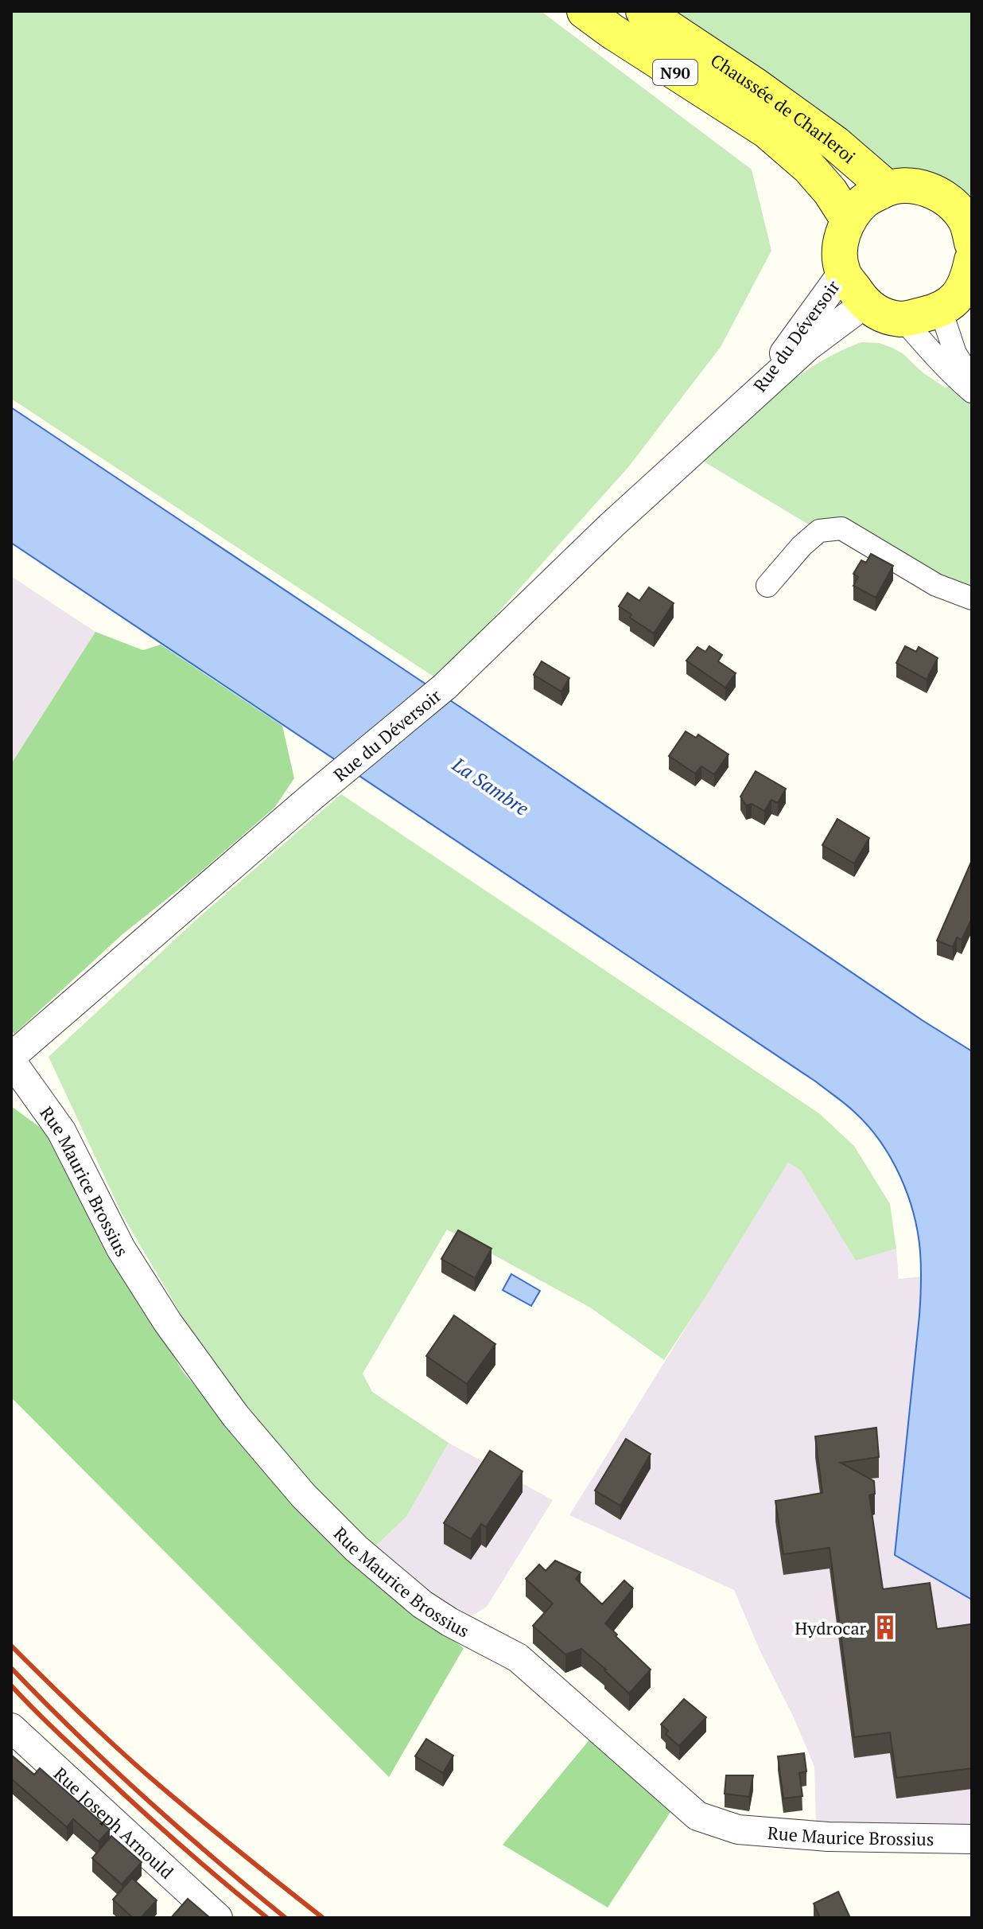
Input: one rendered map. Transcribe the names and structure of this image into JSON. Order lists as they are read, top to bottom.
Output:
{
  "streets": {
    "main road": ["N90", "Chaussée de Charleroi"],
    "street": ["Rue du Déversoir", "Rue Maurice Brossius", "Rue Joseph Arnould"]
  },
  "crossings": [
    ["Rue du Déversoir", "Rue Maurice Brossius"]
  ],
  "water": ["La Sambre"],
  "places": {
    "building": ["Hydrocar"]
  }
}
